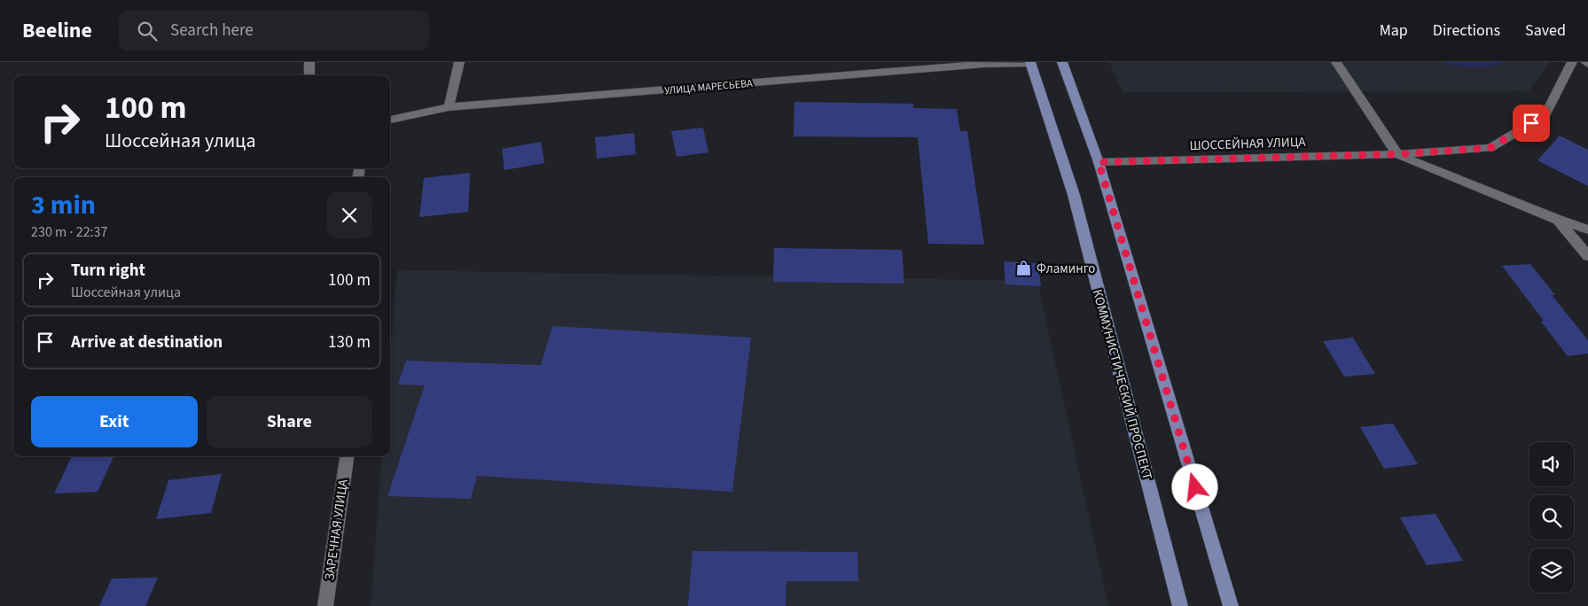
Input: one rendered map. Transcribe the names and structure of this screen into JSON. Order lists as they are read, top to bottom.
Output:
{
  "streets": {
    "main road": ["КОММУНИСТИЧЕСКИЙ ПРОСПЕКТ"],
    "street": ["УЛИЦА МАРЕСЬЕВА", "ШОССЕЙНАЯ УЛИЦА", "ЗАРЕЧНАЯ УЛИЦА"]
  },
  "crossings": [
    ["УЛИЦА МАРЕСЬЕВА", "КОММУНИСТИЧЕСКИЙ ПРОСПЕКТ"]
  ],
  "places": {
    "shop": ["Фламинго"]
  },
  "page": {
    "header": "Beeline",
    "search": "Search here",
    "nav": ["Map", "Directions", "Saved"],
    "turn": ["100 m", "Шоссейная улица"],
    "heading": ["3 min", "230 m · 22:37"],
    "list": [
      {
        "name": "Turn right",
        "note": "Шоссейная улица",
        "value": "100 m"
      },
      {
        "name": "Arrive at destination",
        "value": "130 m"
      }
    ],
    "buttons": ["Exit", "Share"]
  }
}
